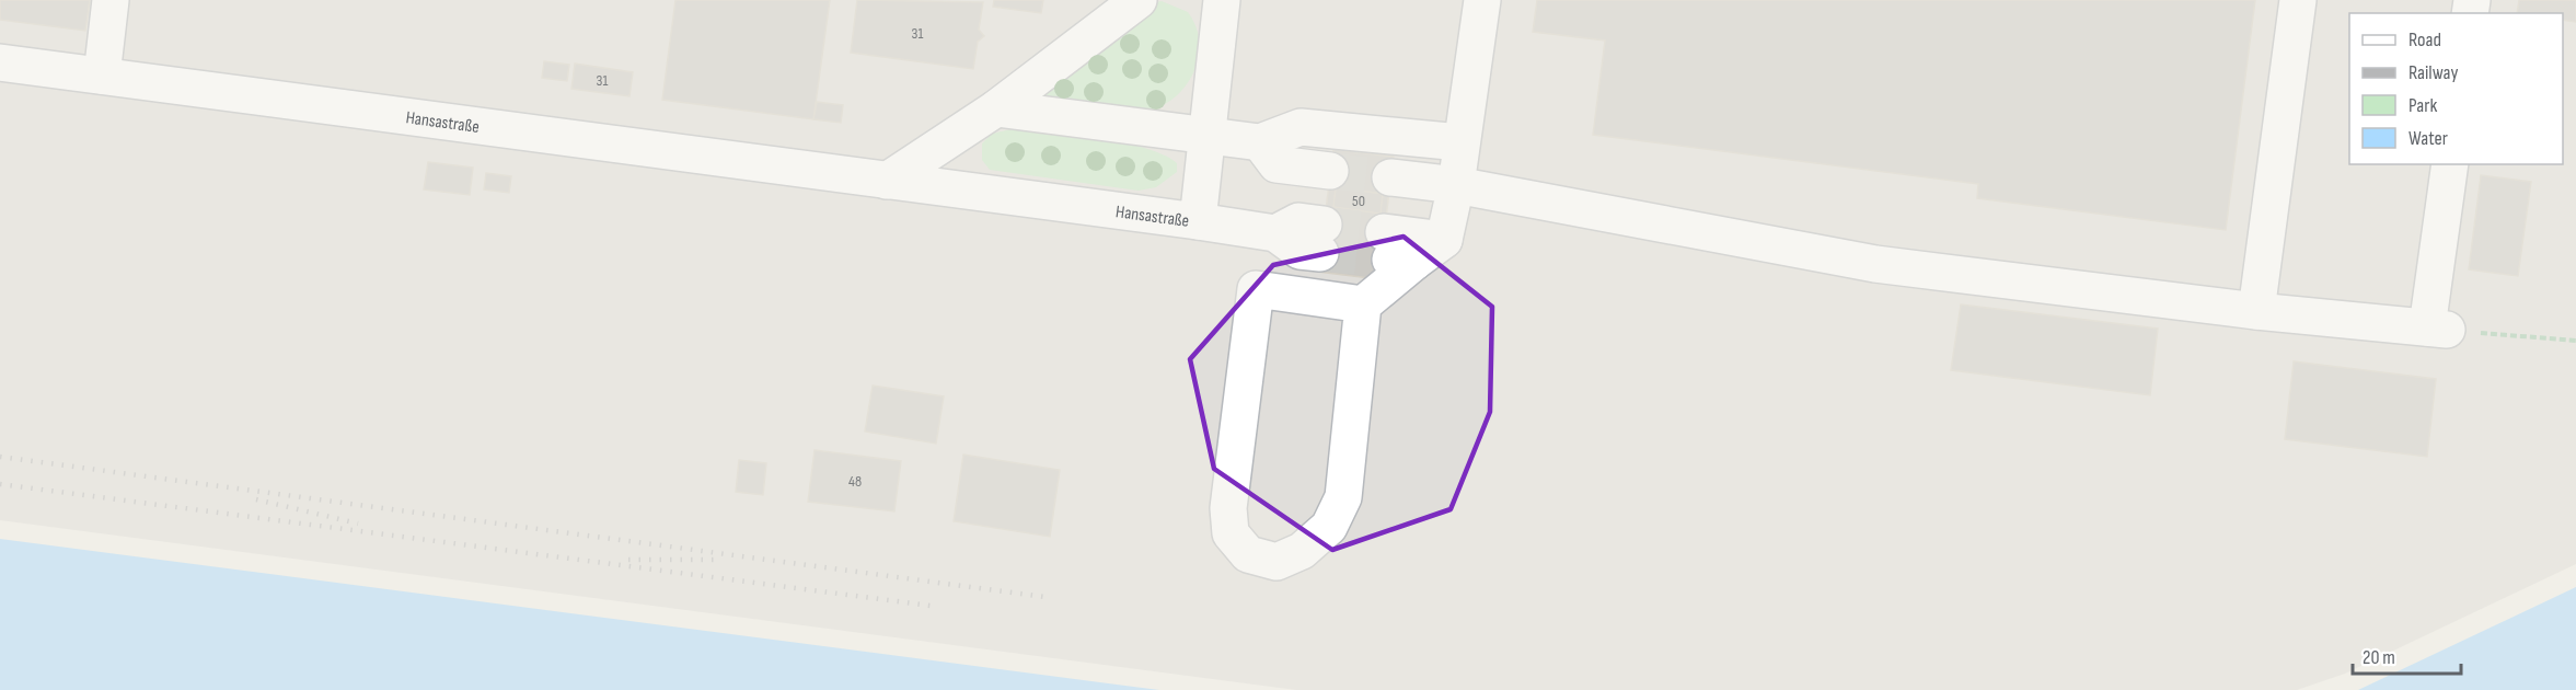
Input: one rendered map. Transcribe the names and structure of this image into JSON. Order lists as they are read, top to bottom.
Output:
{
  "streets": {
    "street": ["Hansastraße"]
  },
  "house_numbers": [
    "31",
    "31",
    "50",
    "48"
  ],
  "legend": [
    "Road",
    "Railway",
    "Park",
    "Water"
  ],
  "scale_bar": "20 m"
}
